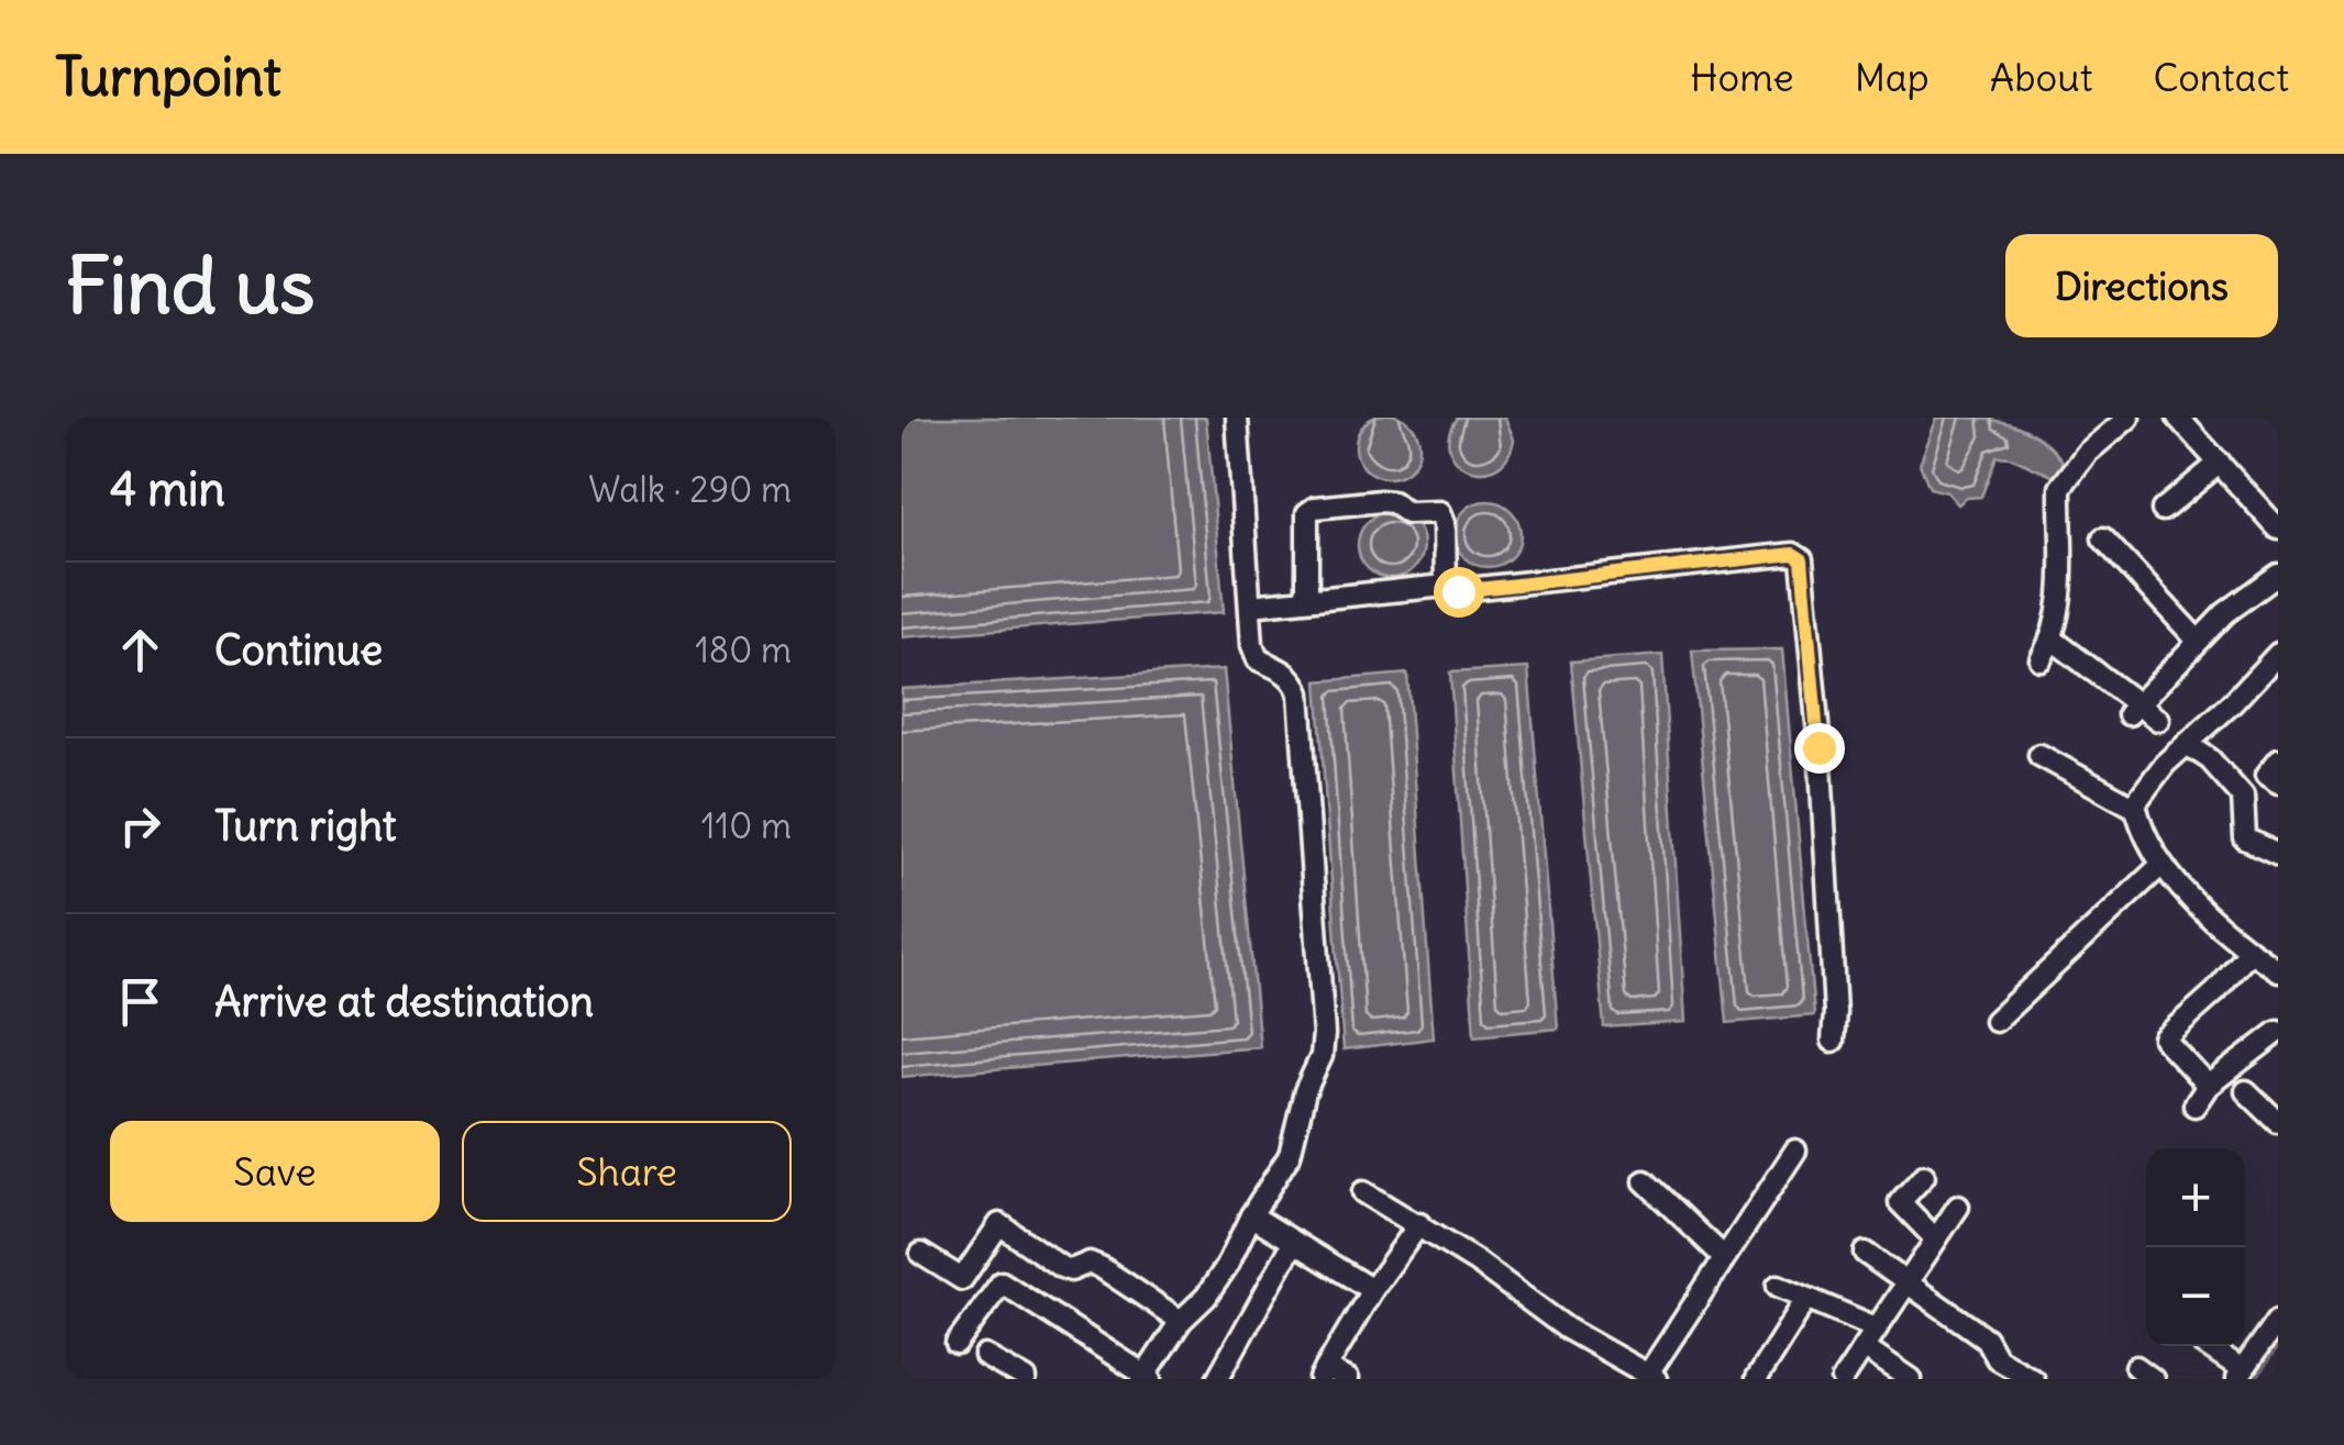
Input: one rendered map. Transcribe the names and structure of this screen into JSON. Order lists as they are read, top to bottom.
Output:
{
  "page": {
    "header": "Turnpoint",
    "nav": [
      "Home",
      "Map",
      "About",
      "Contact"
    ],
    "buttons": [
      "Directions",
      ["Save", "Share"]
    ],
    "title": "Find us",
    "heading": ["4 min", "Walk · 290 m"],
    "list": [
      ["Continue", "180 m"],
      ["Turn right", "110 m"],
      "Arrive at destination"
    ],
    "map_buttons": ["+", "−"]
  }
}
